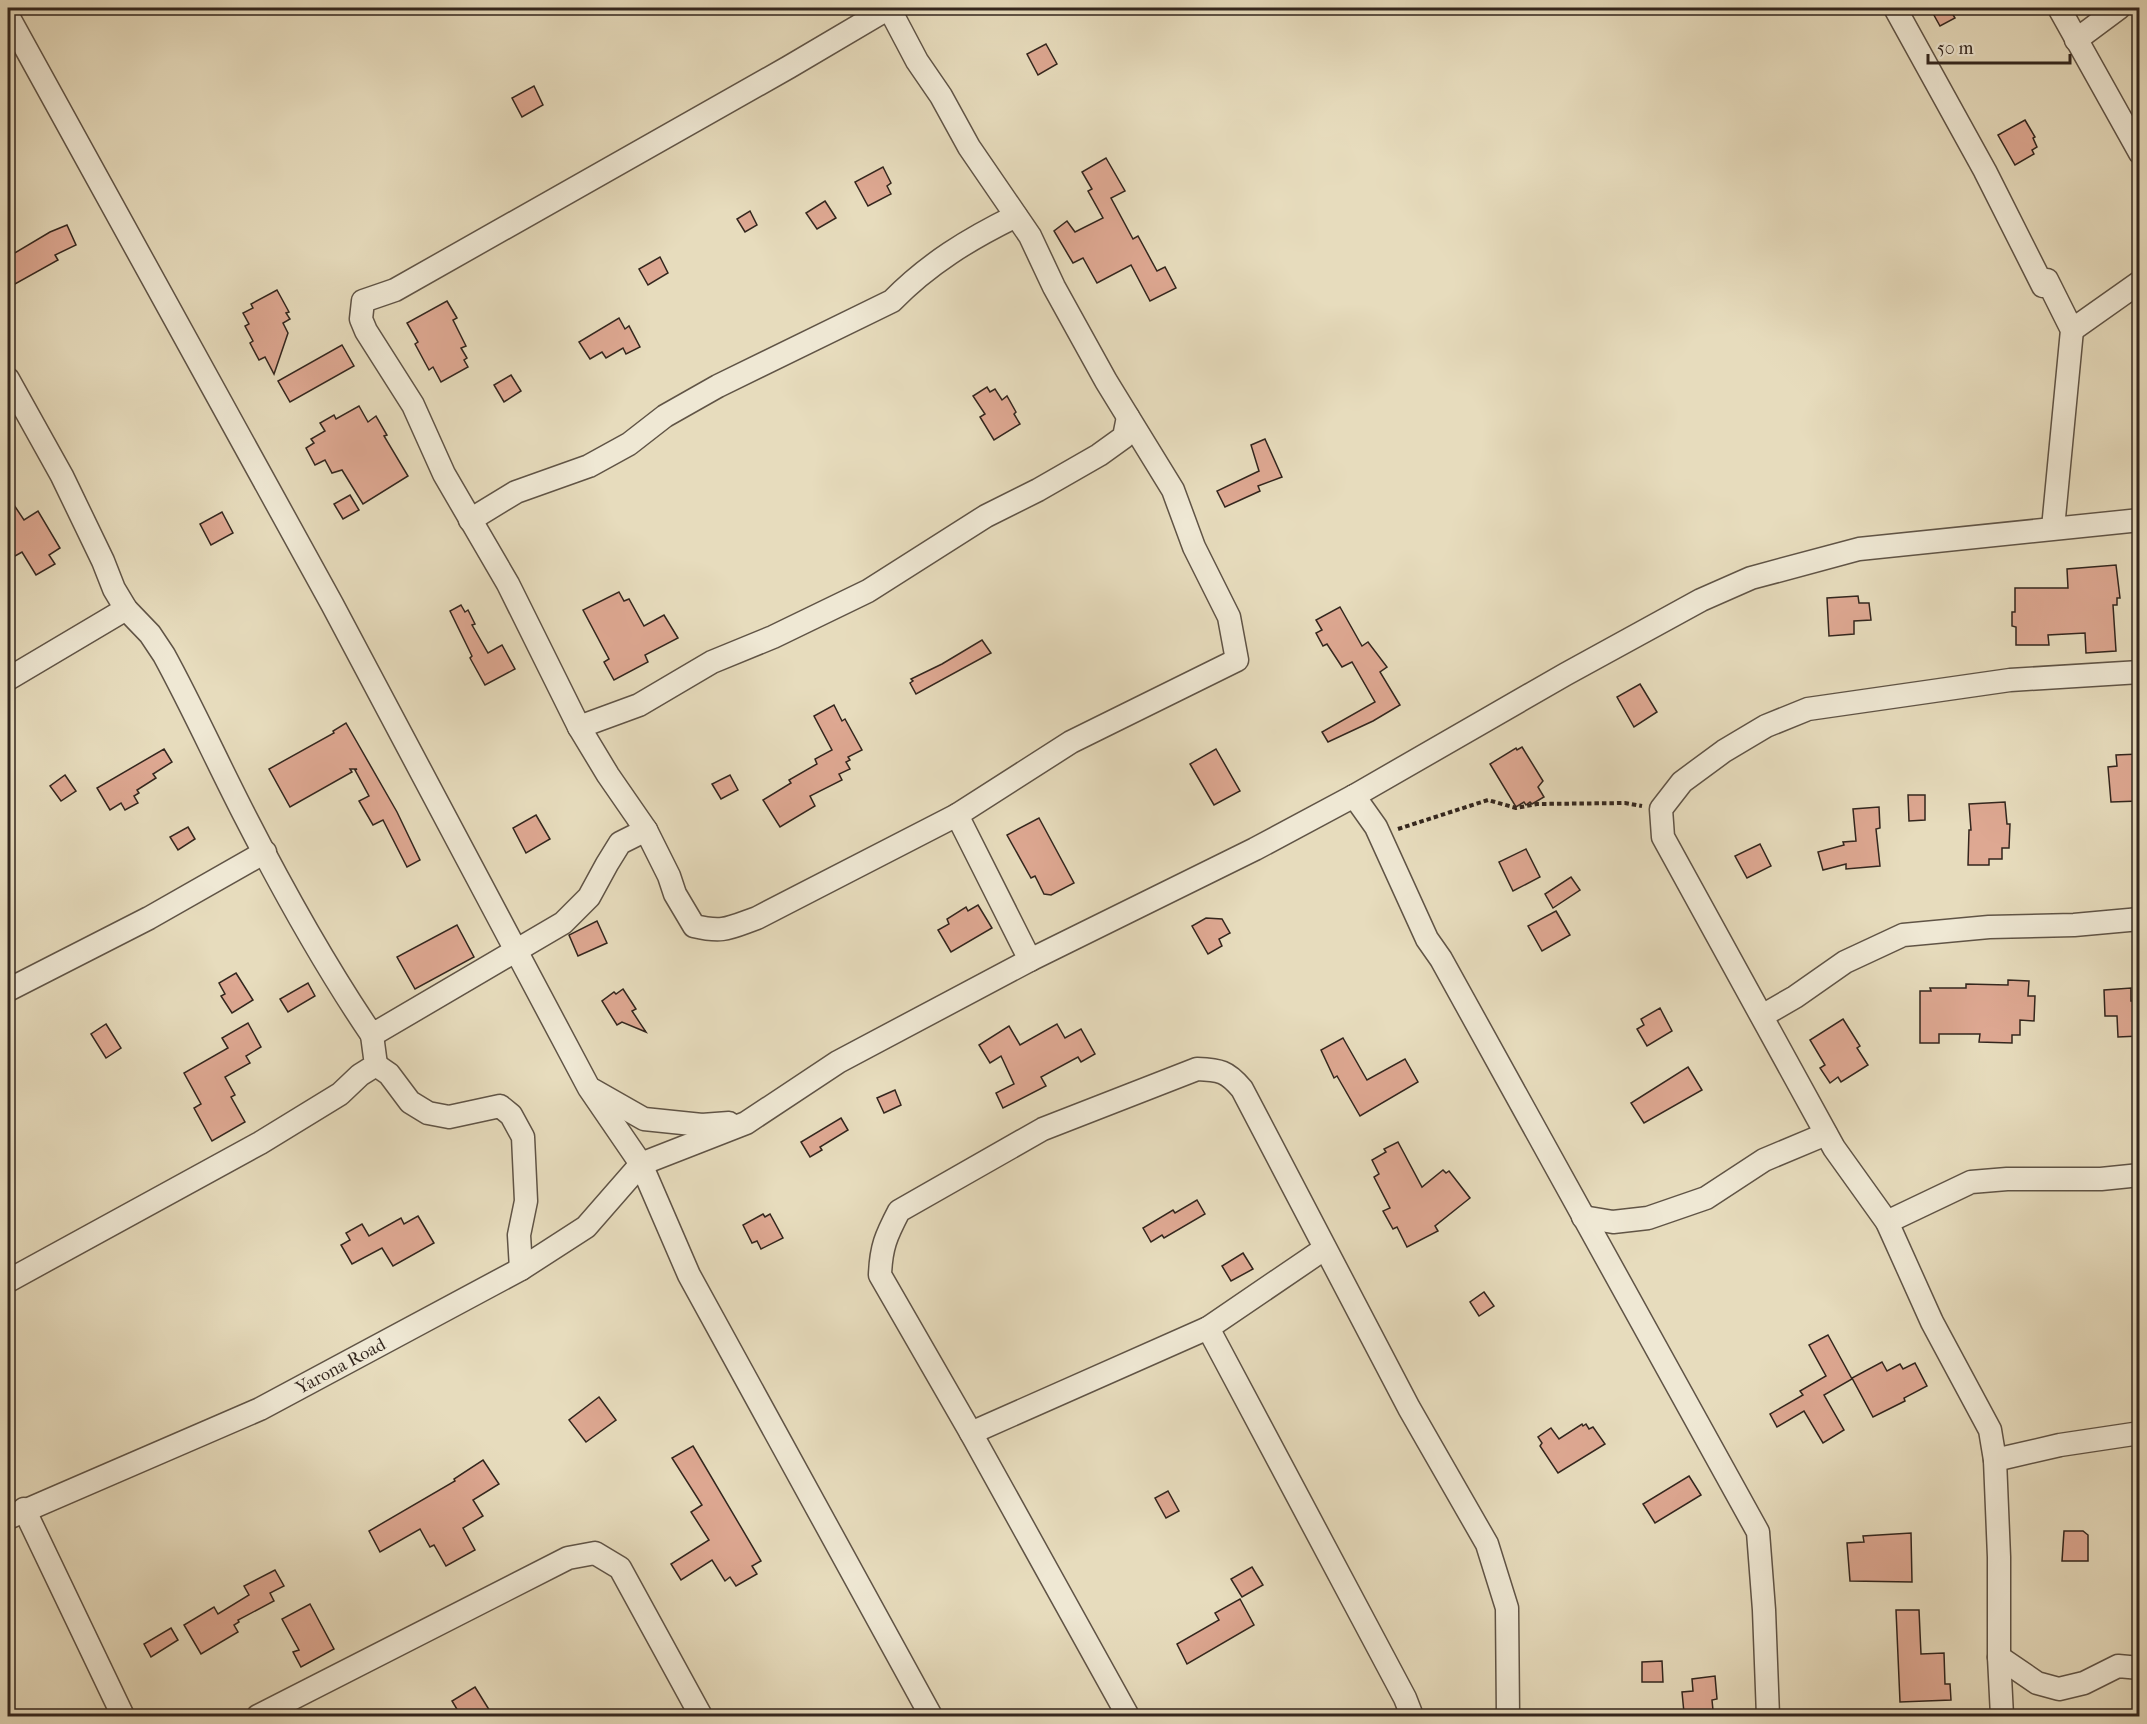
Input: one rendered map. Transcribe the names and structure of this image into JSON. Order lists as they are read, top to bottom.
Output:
{
  "streets": {
    "street": ["Yarona Road"]
  },
  "scale_bar": "50 m"
}
